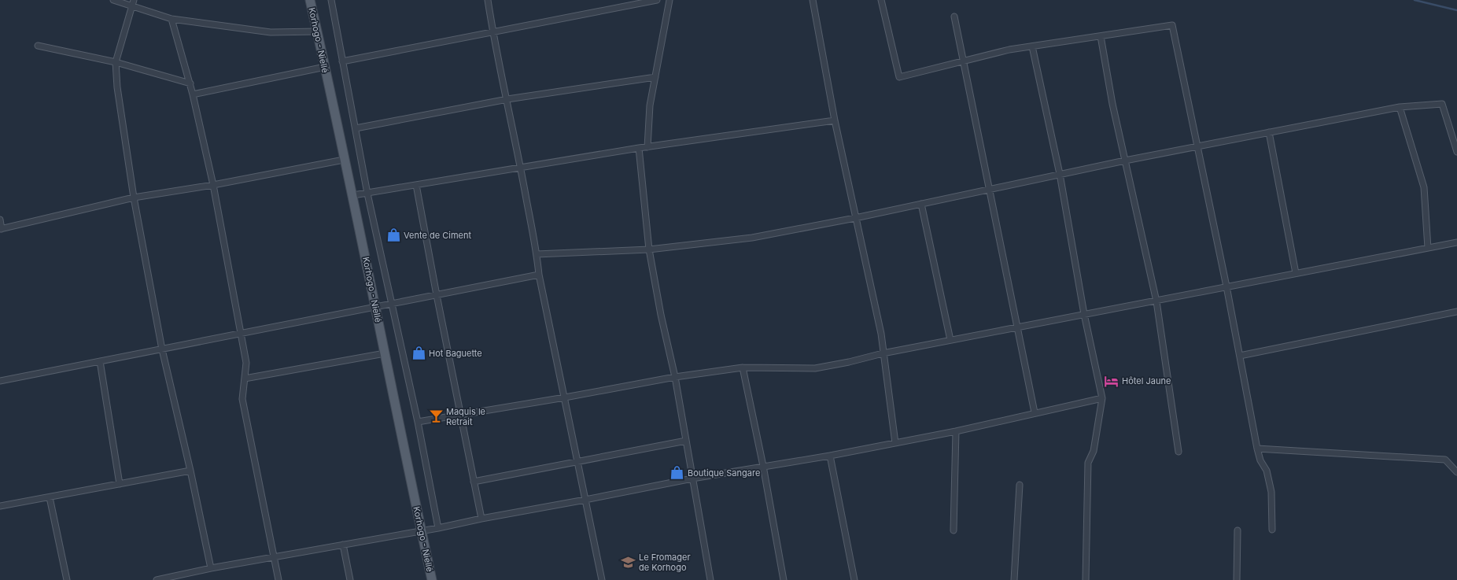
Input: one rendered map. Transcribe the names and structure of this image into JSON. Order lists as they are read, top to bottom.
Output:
{
  "streets": {
    "main road": ["Korhogo - Niellé"]
  },
  "places": {
    "shop": ["Vente de Ciment", "Hot Baguette", "Boutique Sangare"],
    "hotel": ["Hôtel Jaune"],
    "bar": ["Maquis le Retrait"],
    "school or university": ["Le Fromager de Korhogo"]
  }
}
